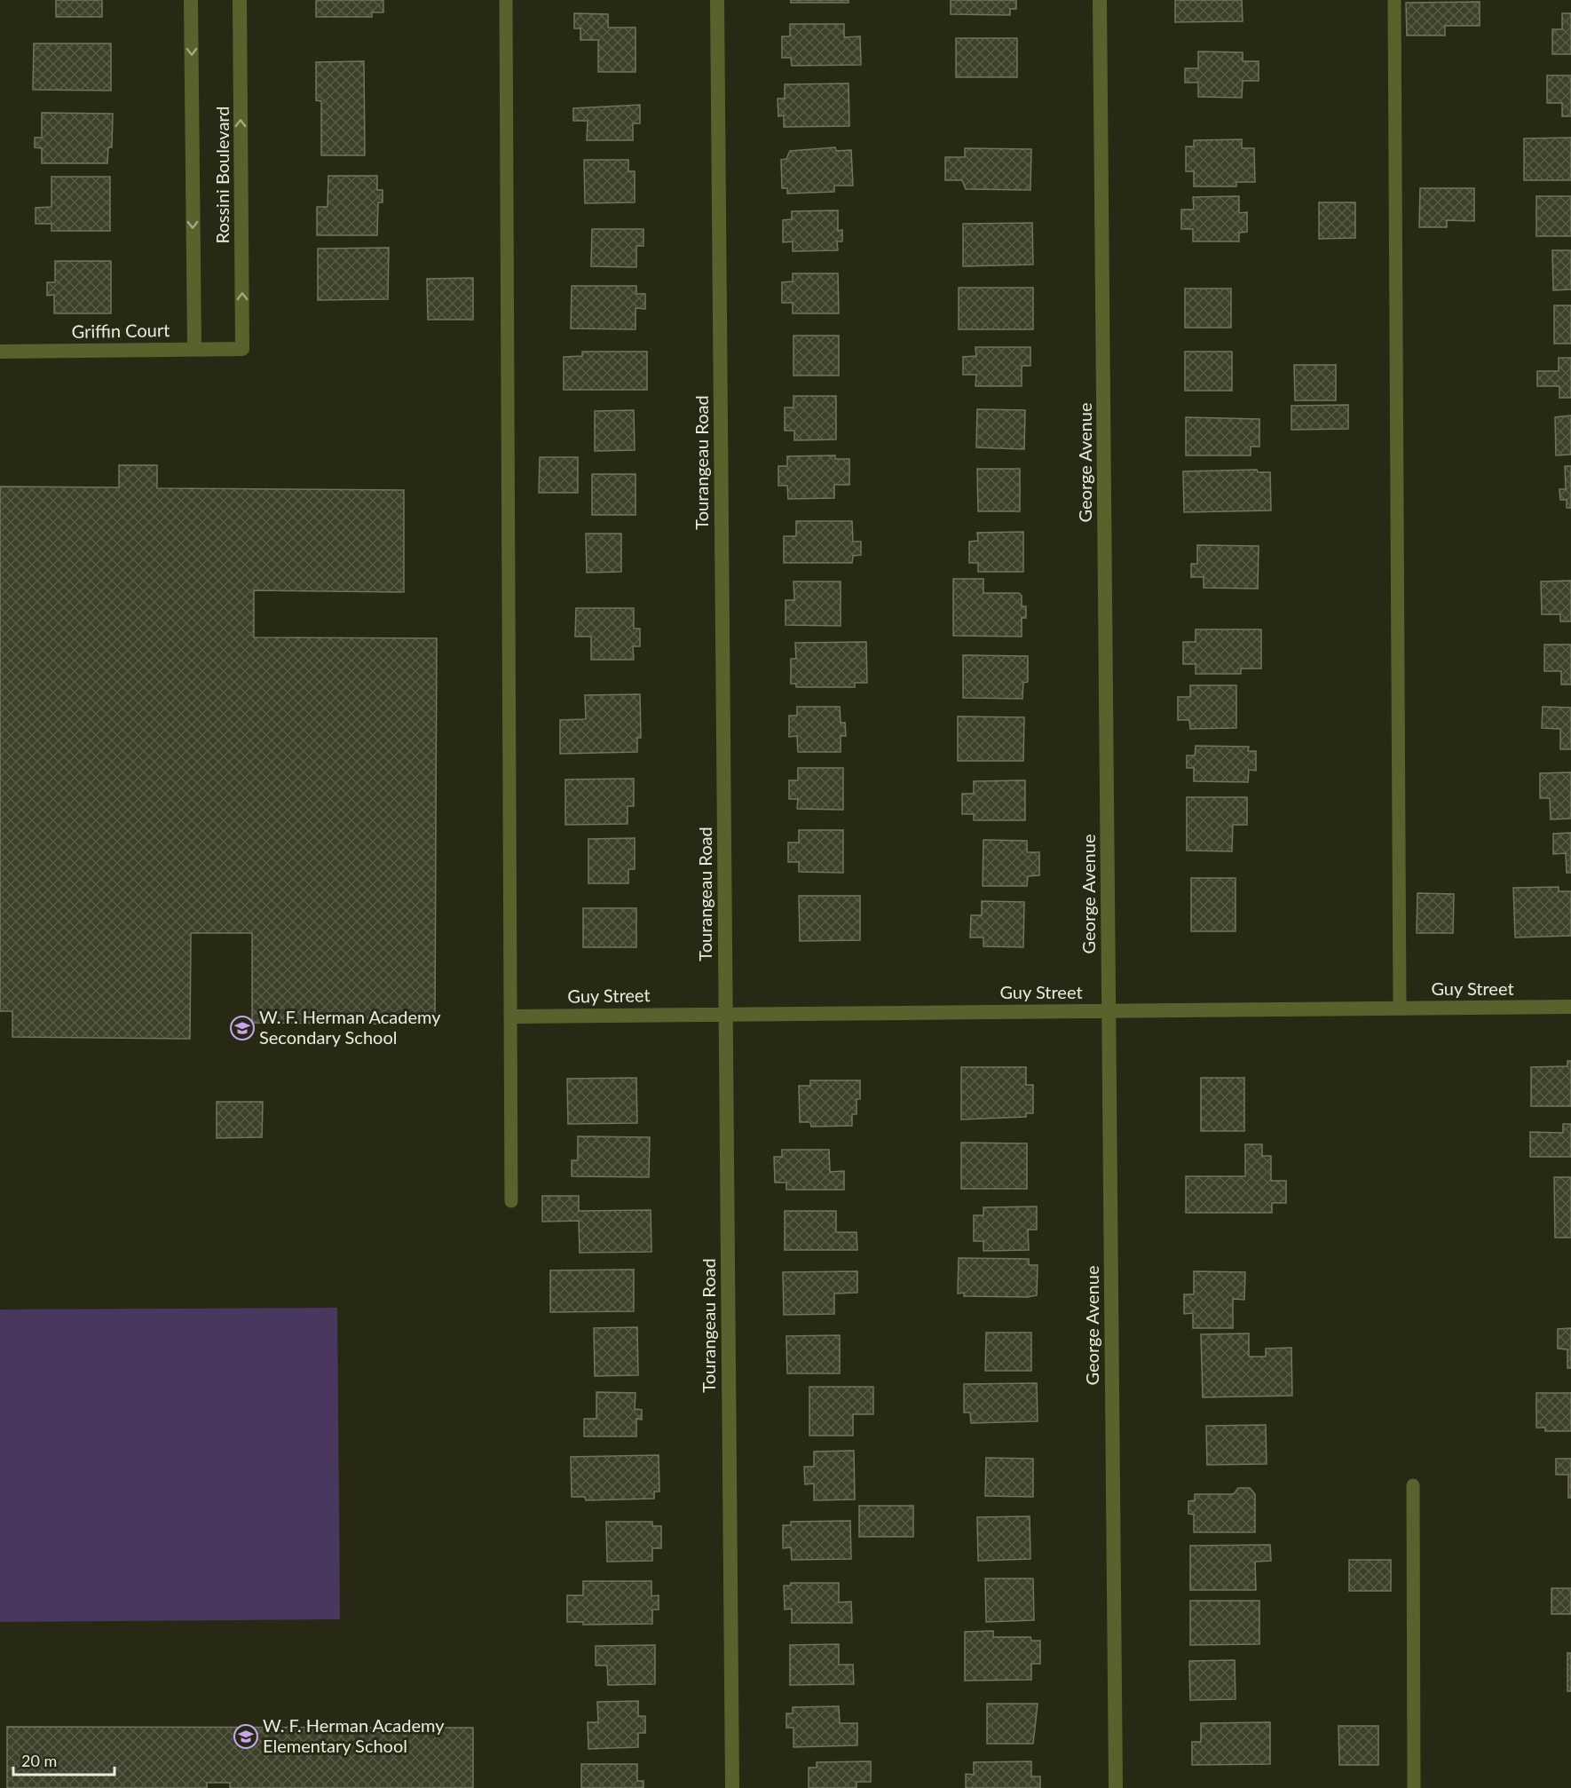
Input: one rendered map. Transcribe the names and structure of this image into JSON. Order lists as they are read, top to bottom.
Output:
{
  "streets": {
    "street": [
      "Rossini Boulevard",
      "Griffin Court",
      "Tourangeau Road",
      "George Avenue",
      "Guy Street"
    ]
  },
  "crossings": [
    ["Rossini Boulevard", "Griffin Court"],
    ["Tourangeau Road", "Guy Street"],
    ["George Avenue", "Guy Street"]
  ],
  "places": {
    "school or university": ["W. F. Herman Academy Secondary School", "W. F. Herman Academy Elementary School"]
  },
  "scale_bar": "20 m"
}
